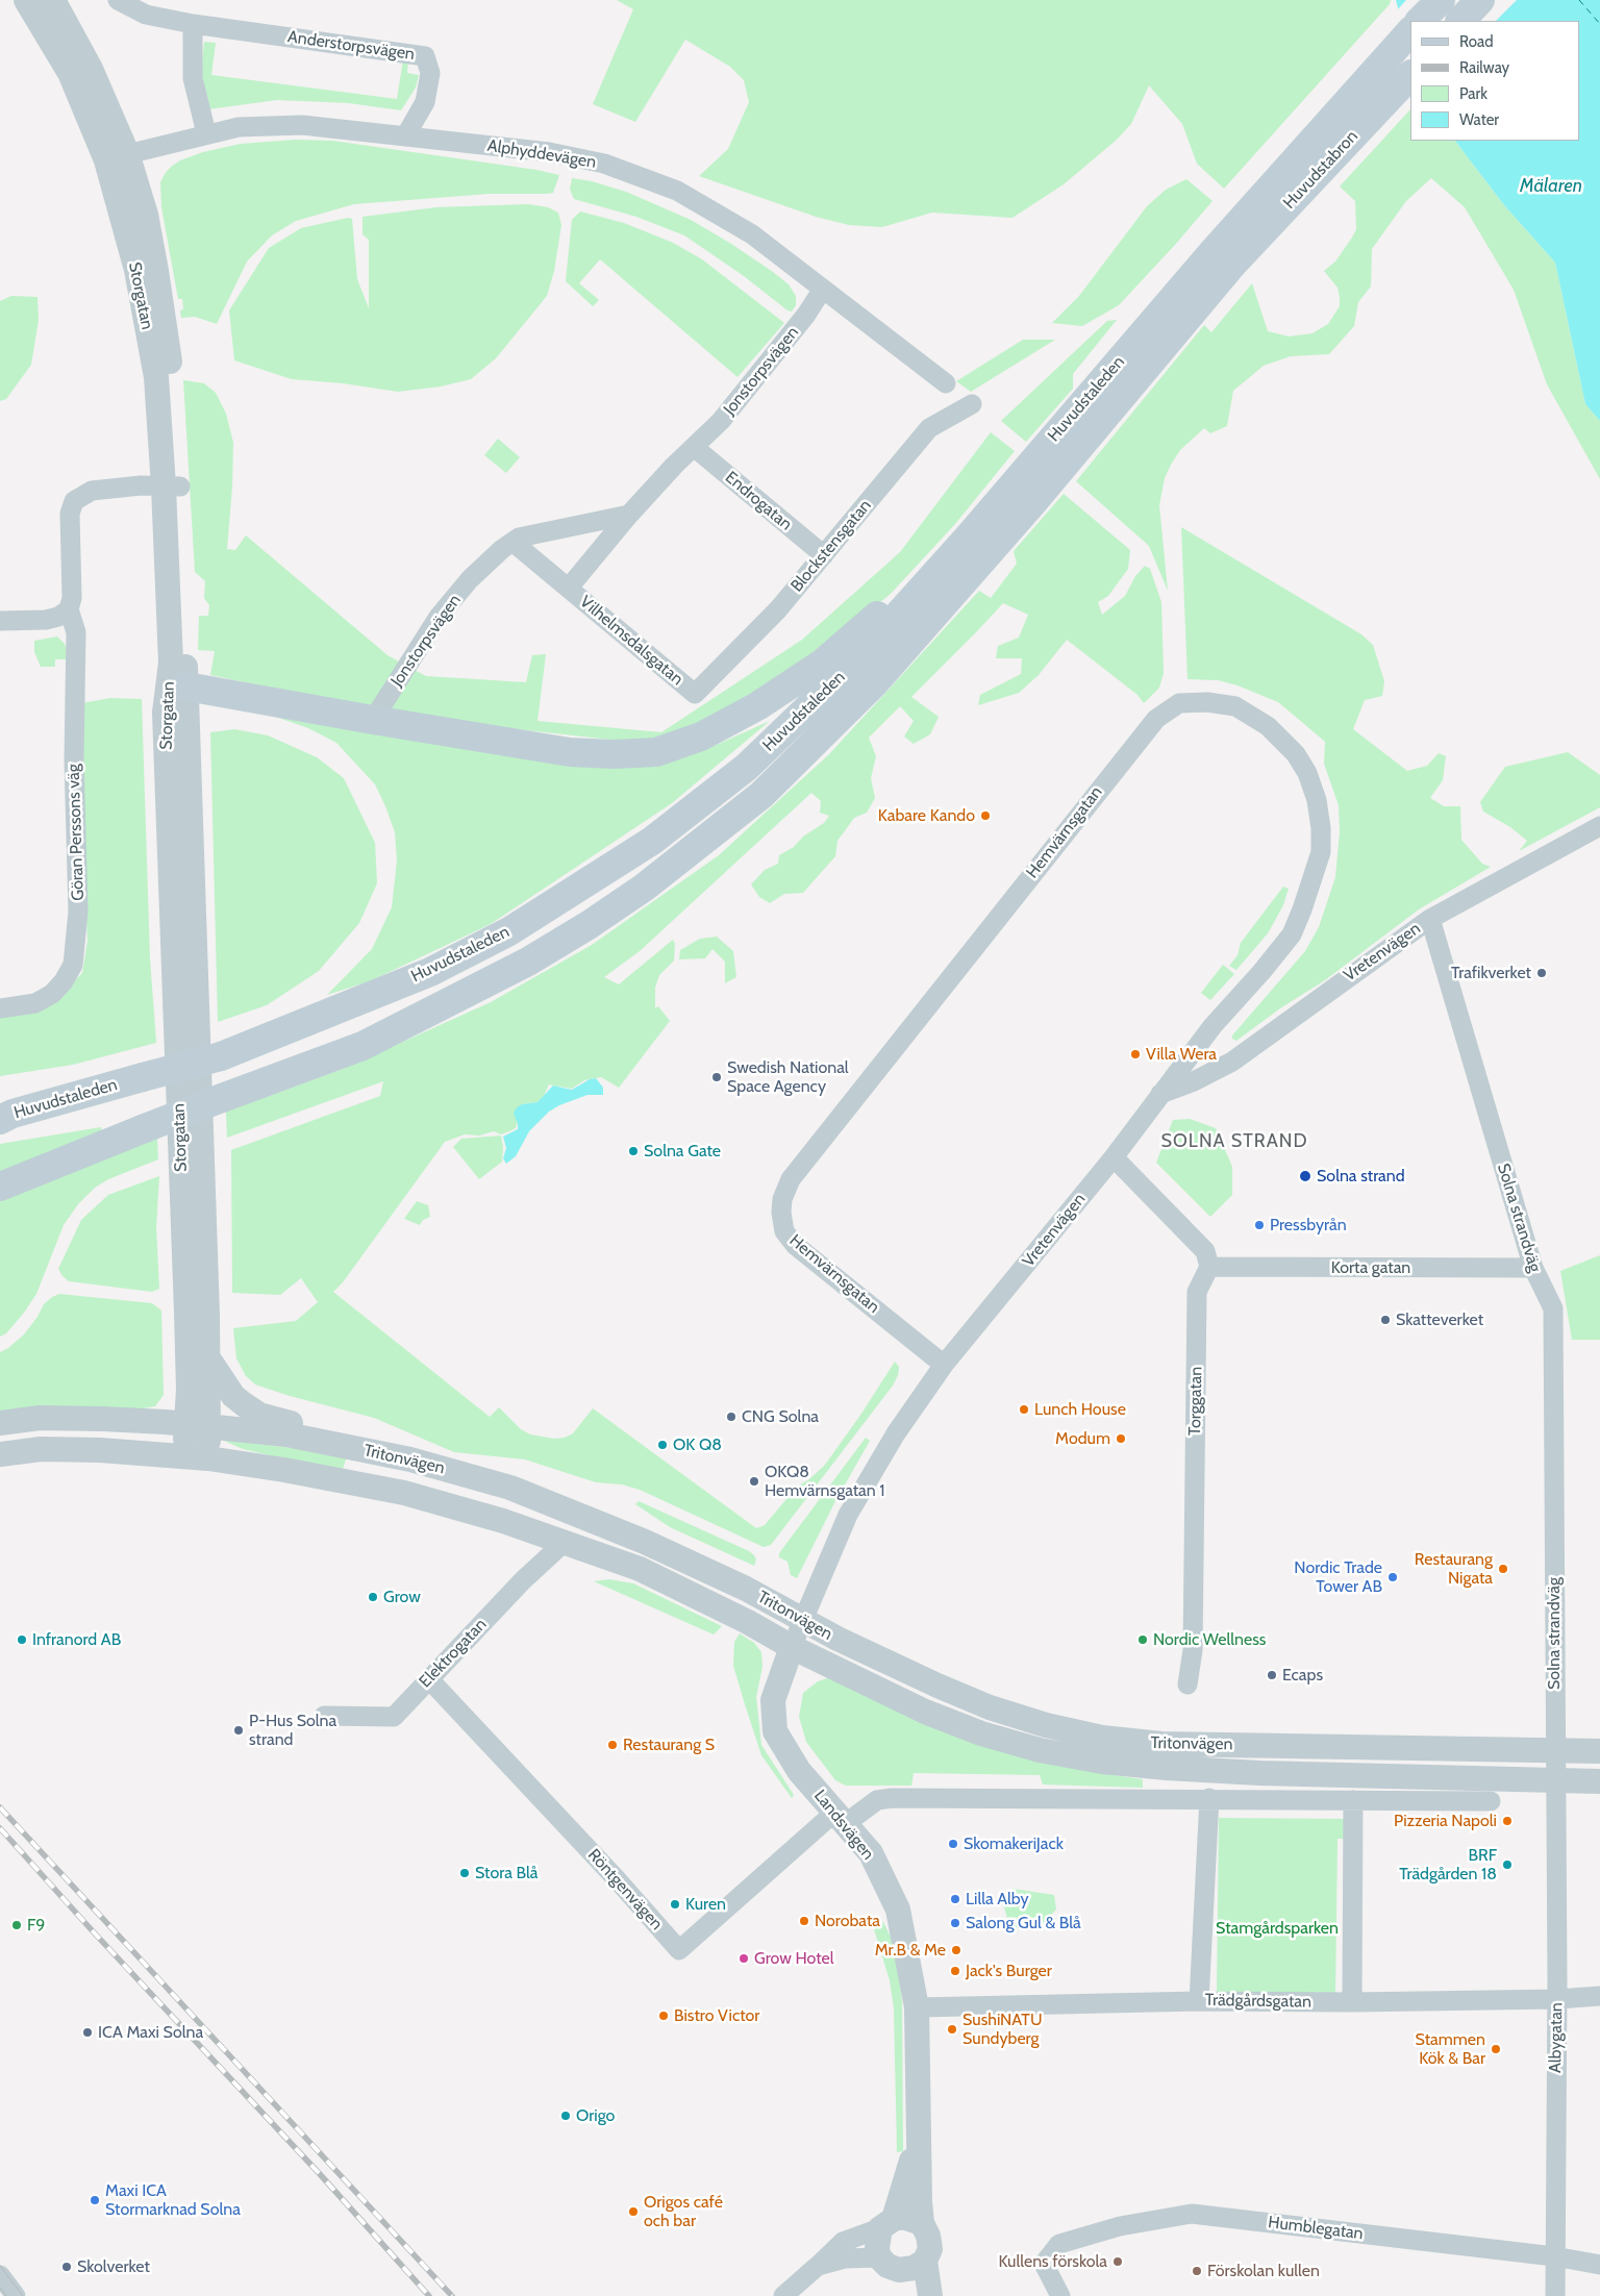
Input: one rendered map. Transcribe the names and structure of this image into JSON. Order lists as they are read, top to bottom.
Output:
{
  "streets": {
    "main road": ["Huvudstabron", "Huvudstaleden"],
    "street": [
      "Anderstorpsvägen",
      "Alphyddevägen",
      "Storgatan",
      "Jonstorpsvägen",
      "Endrogatan",
      "Blockstensgatan",
      "Vilhelmsdalsgatan",
      "Göran Perssons väg",
      "Hemvärnsgatan",
      "Vretenvägen",
      "Solna strandväg",
      "Korta gatan",
      "Torggatan",
      "Tritonvägen",
      "Elektrogatan",
      "Landsvägen",
      "Röntgenvägen",
      "Trädgårdsgatan",
      "Albygatan",
      "Humblegatan"
    ]
  },
  "crossings": [
    ["Anderstorpsvägen", "Alphyddevägen"],
    ["Alphyddevägen", "Storgatan"],
    ["Alphyddevägen", "Jonstorpsvägen"],
    ["Huvudstabron", "Huvudstaleden"],
    ["Storgatan", "Göran Perssons väg"],
    ["Storgatan", "Tritonvägen"],
    ["Jonstorpsvägen", "Endrogatan"],
    ["Jonstorpsvägen", "Vilhelmsdalsgatan"],
    ["Endrogatan", "Blockstensgatan"],
    ["Blockstensgatan", "Vilhelmsdalsgatan"],
    ["Hemvärnsgatan", "Vretenvägen"],
    ["Vretenvägen", "Solna strandväg"],
    ["Vretenvägen", "Tritonvägen"],
    ["Vretenvägen", "Landsvägen"],
    ["Solna strandväg", "Korta gatan"],
    ["Solna strandväg", "Tritonvägen"],
    ["Solna strandväg", "Albygatan"],
    ["Korta gatan", "Torggatan"],
    ["Tritonvägen", "Elektrogatan"],
    ["Tritonvägen", "Landsvägen"],
    ["Tritonvägen", "Albygatan"],
    ["Elektrogatan", "Röntgenvägen"],
    ["Landsvägen", "Röntgenvägen"],
    ["Landsvägen", "Trädgårdsgatan"],
    ["Trädgårdsgatan", "Albygatan"],
    ["Albygatan", "Humblegatan"]
  ],
  "districts": ["SOLNA STRAND"],
  "water": ["Mälaren"],
  "parks": ["Stamgårdsparken"],
  "places": [
    "Kabare Kando",
    "Trafikverket",
    "Villa Wera",
    "Swedish National Space Agency",
    "Solna Gate",
    "Solna strand",
    "Pressbyrån",
    "Skatteverket",
    "Lunch House",
    "CNG Solna",
    "Modum",
    "OK Q8",
    "OKQ8 Hemvärnsgatan 1",
    "Restaurang Nigata",
    "Nordic Trade Tower AB",
    "Grow",
    "Infranord AB",
    "Nordic Wellness",
    "Ecaps",
    "P-Hus Solna strand",
    "Restaurang S",
    "Pizzeria Napoli",
    "SkomakeriJack",
    "BRF Trädgården 18",
    "Stora Blå",
    "Lilla Alby",
    "Kuren",
    "Norobata",
    "Salong Gul & Blå",
    "F9",
    "Mr.B & Me",
    "Grow Hotel",
    "Jack's Burger",
    "Bistro Victor",
    "SushiNATU Sundyberg",
    "ICA Maxi Solna",
    "Stammen Kök & Bar",
    "Origo",
    "Maxi ICA Stormarknad Solna",
    "Origos café och bar",
    "Kullens förskola",
    "Skolverket",
    "Förskolan kullen"
  ],
  "legend": [
    "Road",
    "Railway",
    "Park",
    "Water"
  ]
}
